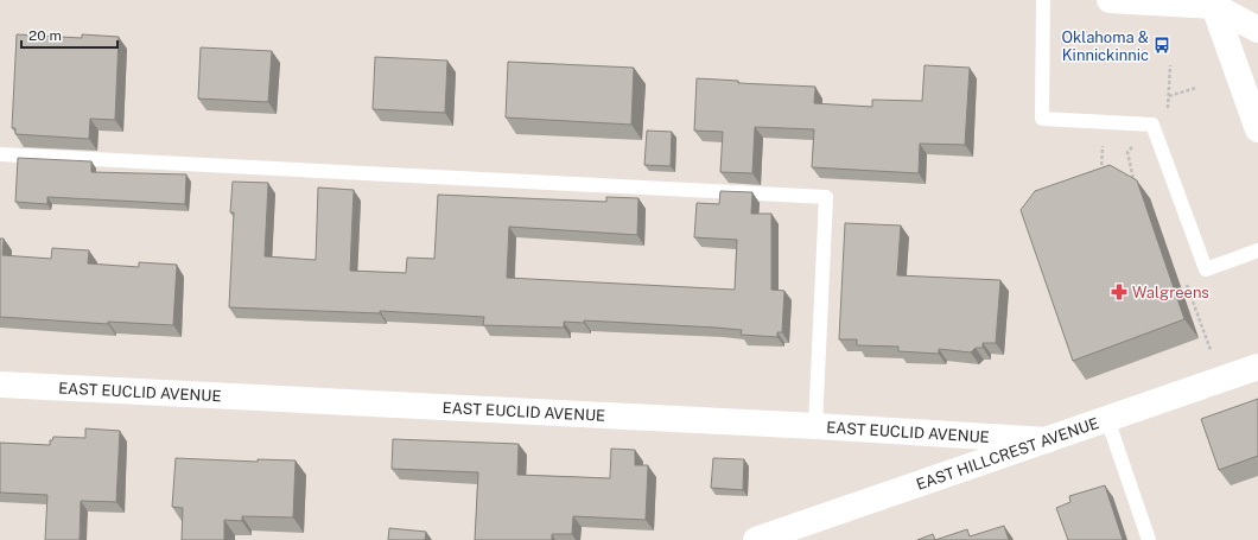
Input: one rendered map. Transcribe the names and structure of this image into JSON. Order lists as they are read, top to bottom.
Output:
{
  "streets": {
    "street": ["EAST EUCLID AVENUE", "EAST HILLCREST AVENUE"]
  },
  "crossings": [
    ["EAST EUCLID AVENUE", "EAST HILLCREST AVENUE"]
  ],
  "places": {
    "bus stop": ["Oklahoma & Kinnickinnic"],
    "pharmacy": ["Walgreens"]
  },
  "scale_bar": "20 m"
}
